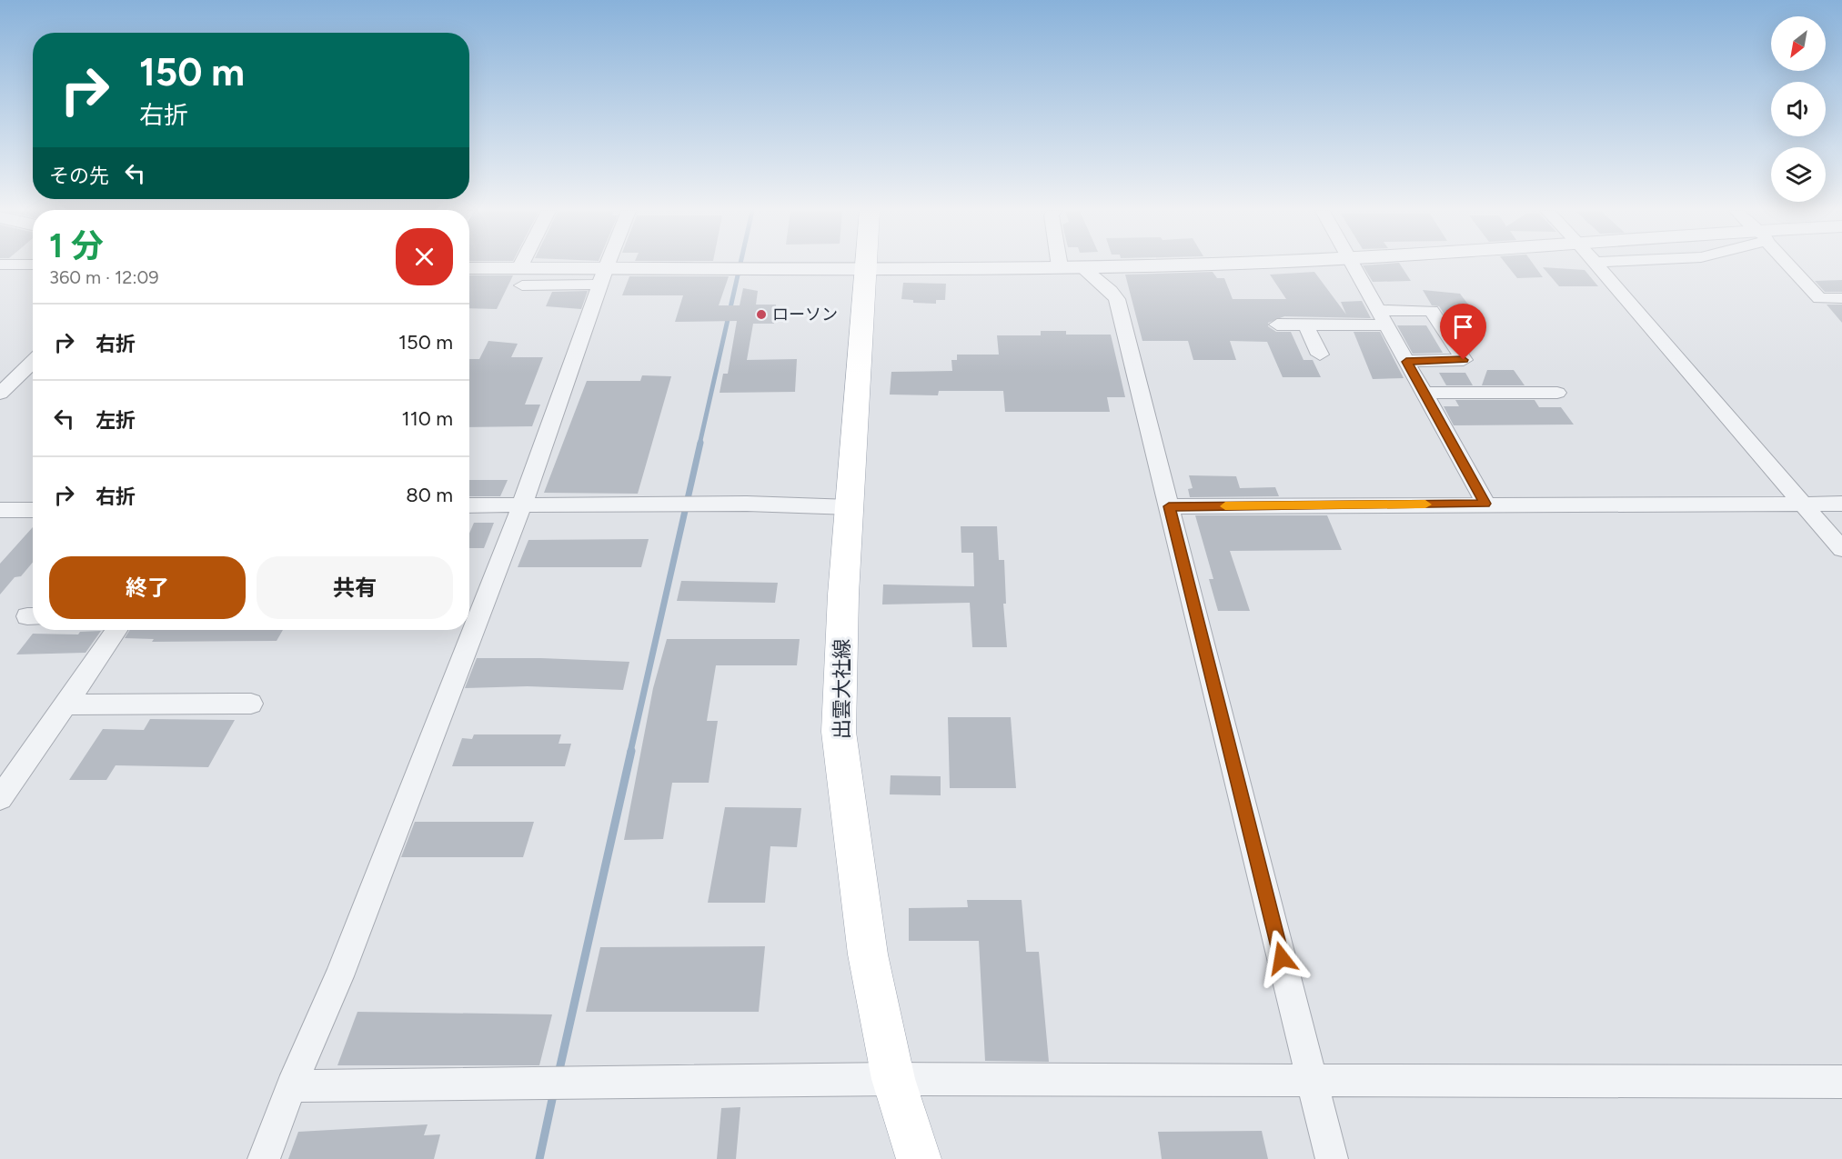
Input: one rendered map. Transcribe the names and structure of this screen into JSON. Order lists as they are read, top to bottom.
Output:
{
  "streets": {
    "main road": ["出雲大社線"]
  },
  "places": ["ローソン"],
  "north": "bottom left",
  "page": {
    "turn": ["150 m", "右折"],
    "then": "その先",
    "heading": ["1 分", "360 m · 12:09"],
    "list": [
      {
        "name": "右折",
        "value": "150 m"
      },
      {
        "name": "左折",
        "value": "110 m"
      },
      {
        "name": "右折",
        "value": "80 m"
      }
    ],
    "buttons": ["終了", "共有"]
  }
}
